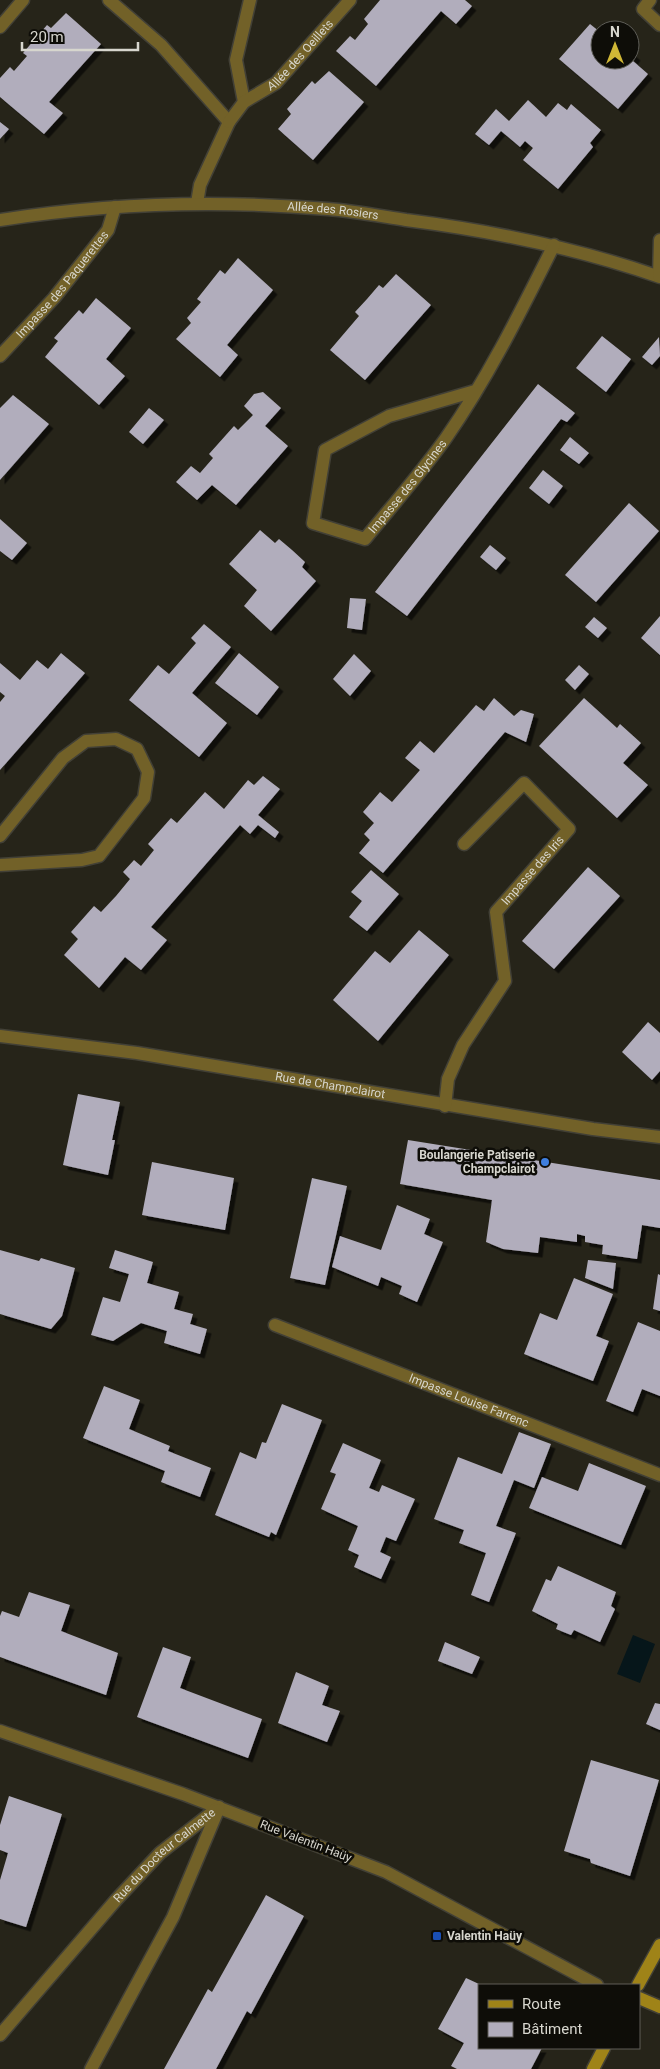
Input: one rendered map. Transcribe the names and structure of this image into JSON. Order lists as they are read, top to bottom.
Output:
{
  "streets": {
    "street": [
      "Allée des Oeillets",
      "Allée des Rosiers",
      "Impasse des Paquerettes",
      "Impasse des Glycines",
      "Impasse des Iris",
      "Rue de Champclairot",
      "Impasse Louise Farrenc",
      "Rue Valentin Haüy",
      "Rue du Docteur Calmette"
    ]
  },
  "crossings": [
    ["Allée des Oeillets", "Allée des Rosiers"],
    ["Allée des Rosiers", "Impasse des Paquerettes"],
    ["Allée des Rosiers", "Impasse des Glycines"],
    ["Impasse des Iris", "Rue de Champclairot"],
    ["Rue Valentin Haüy", "Rue du Docteur Calmette"]
  ],
  "places": {
    "other": ["Boulangerie Patiserie Champclairot"],
    "transit": ["Valentin Haüy"]
  },
  "legend": ["Route", "Bâtiment"],
  "scale_bar": "20 m",
  "north": "top"
}
